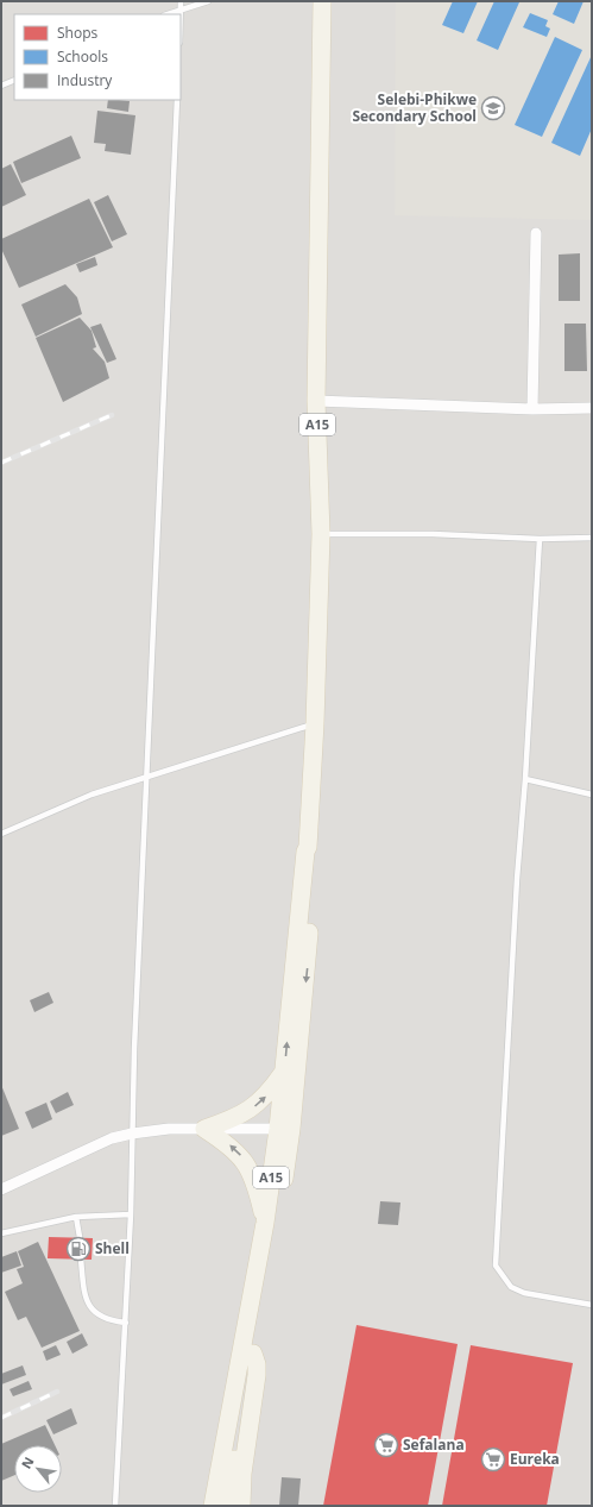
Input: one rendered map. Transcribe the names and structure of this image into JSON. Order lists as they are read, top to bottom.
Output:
{
  "streets": {
    "main road": ["A15"]
  },
  "places": {
    "school or university": ["Selebi-Phikwe Secondary School"],
    "fuel station": ["Shell"],
    "supermarket": ["Sefalana", "Eureka"]
  },
  "legend": ["Shops", "Schools", "Industry"],
  "north": "top left"
}
